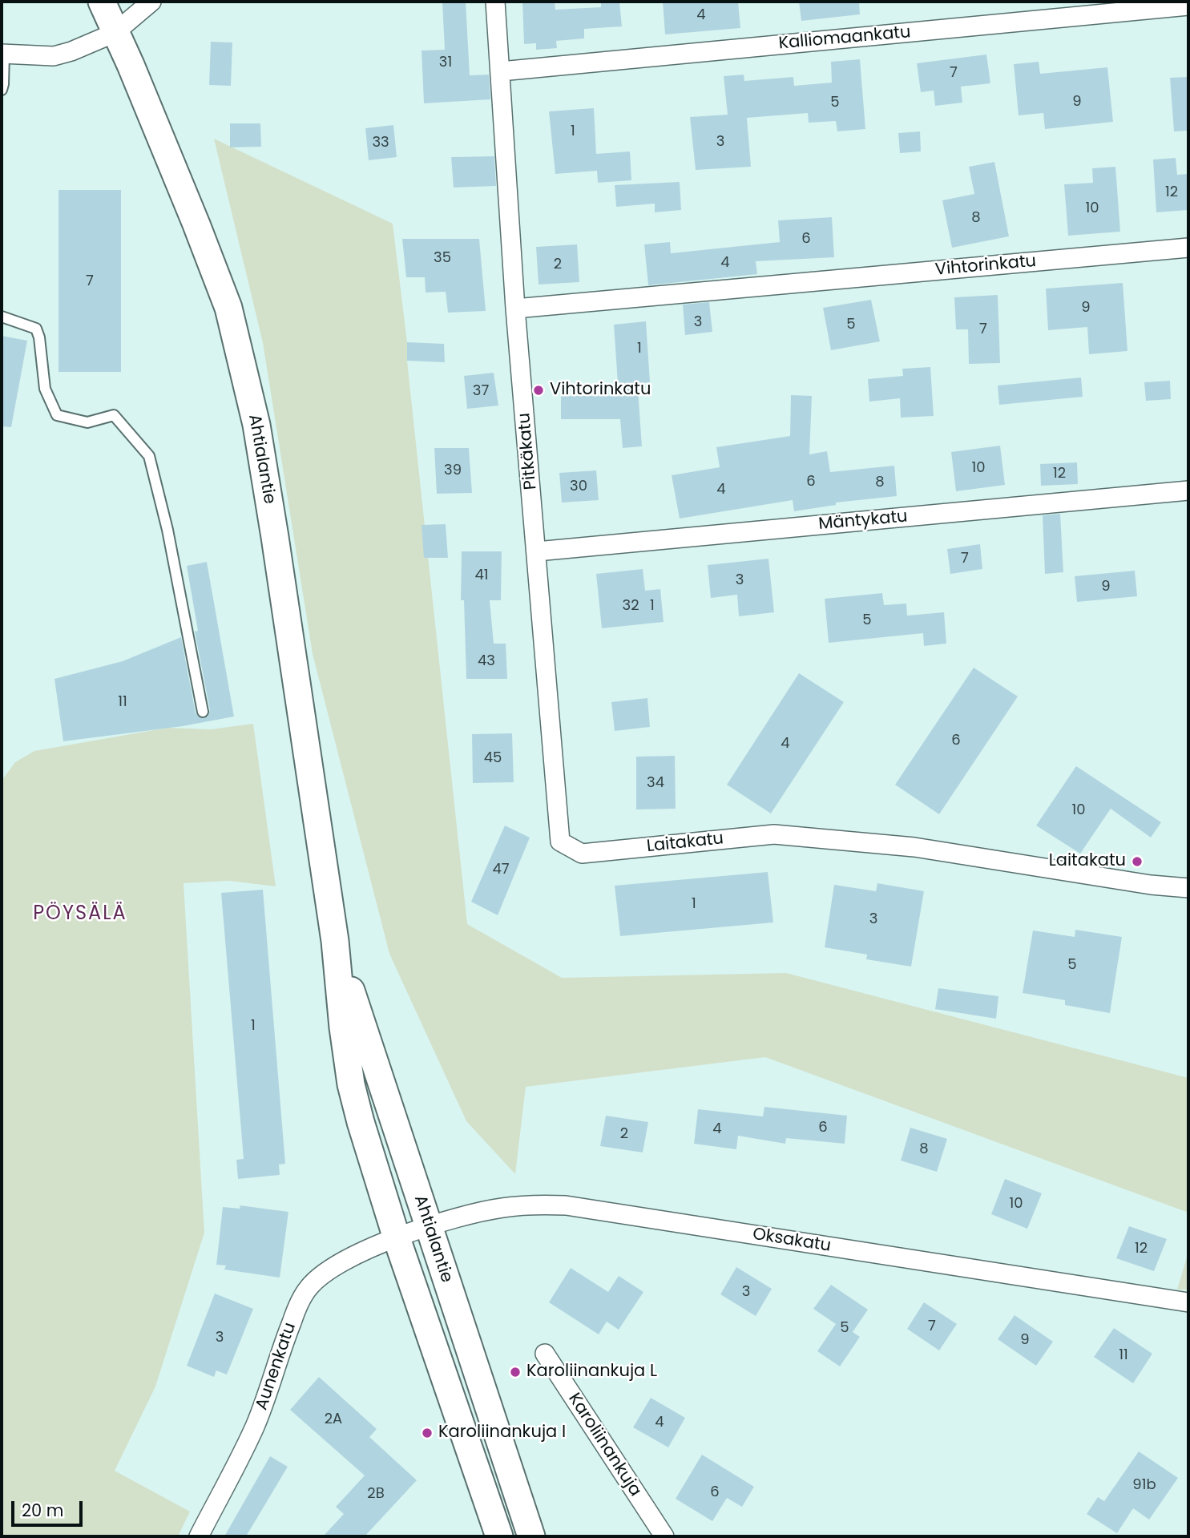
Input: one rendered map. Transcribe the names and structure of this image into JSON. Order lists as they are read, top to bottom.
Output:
{
  "streets": {
    "main road": ["Ahtialantie"],
    "street": [
      "Kalliomaankatu",
      "Vihtorinkatu",
      "Pitkäkatu",
      "Mäntykatu",
      "Laitakatu",
      "Oksakatu",
      "Aunenkatu",
      "Karoliinankuja"
    ]
  },
  "crossings": [
    ["Kalliomaankatu", "Pitkäkatu"],
    ["Vihtorinkatu", "Pitkäkatu"],
    ["Pitkäkatu", "Mäntykatu"],
    ["Pitkäkatu", "Laitakatu"],
    ["Ahtialantie", "Oksakatu"],
    ["Ahtialantie", "Aunenkatu"],
    ["Oksakatu", "Aunenkatu"]
  ],
  "districts": ["PÖYSÄLÄ"],
  "places": [
    "Vihtorinkatu",
    "Laitakatu",
    "Karoliinankuja L",
    "Karoliinankuja I"
  ],
  "house_numbers": [
    "4",
    "31",
    "7",
    "9",
    "5",
    "1",
    "3",
    "33",
    "12",
    "10",
    "8",
    "6",
    "35",
    "4",
    "2",
    "7",
    "9",
    "3",
    "5",
    "7",
    "1",
    "37",
    "10",
    "39",
    "12",
    "6",
    "8",
    "30",
    "4",
    "7",
    "41",
    "3",
    "9",
    "32",
    "1",
    "5",
    "43",
    "11",
    "6",
    "4",
    "45",
    "34",
    "10",
    "47",
    "1",
    "3",
    "5",
    "1",
    "6",
    "4",
    "2",
    "8",
    "10",
    "12",
    "3",
    "7",
    "5",
    "3",
    "9",
    "11",
    "2A",
    "4",
    "91b",
    "6",
    "2B"
  ],
  "scale_bar": "20 m"
}
